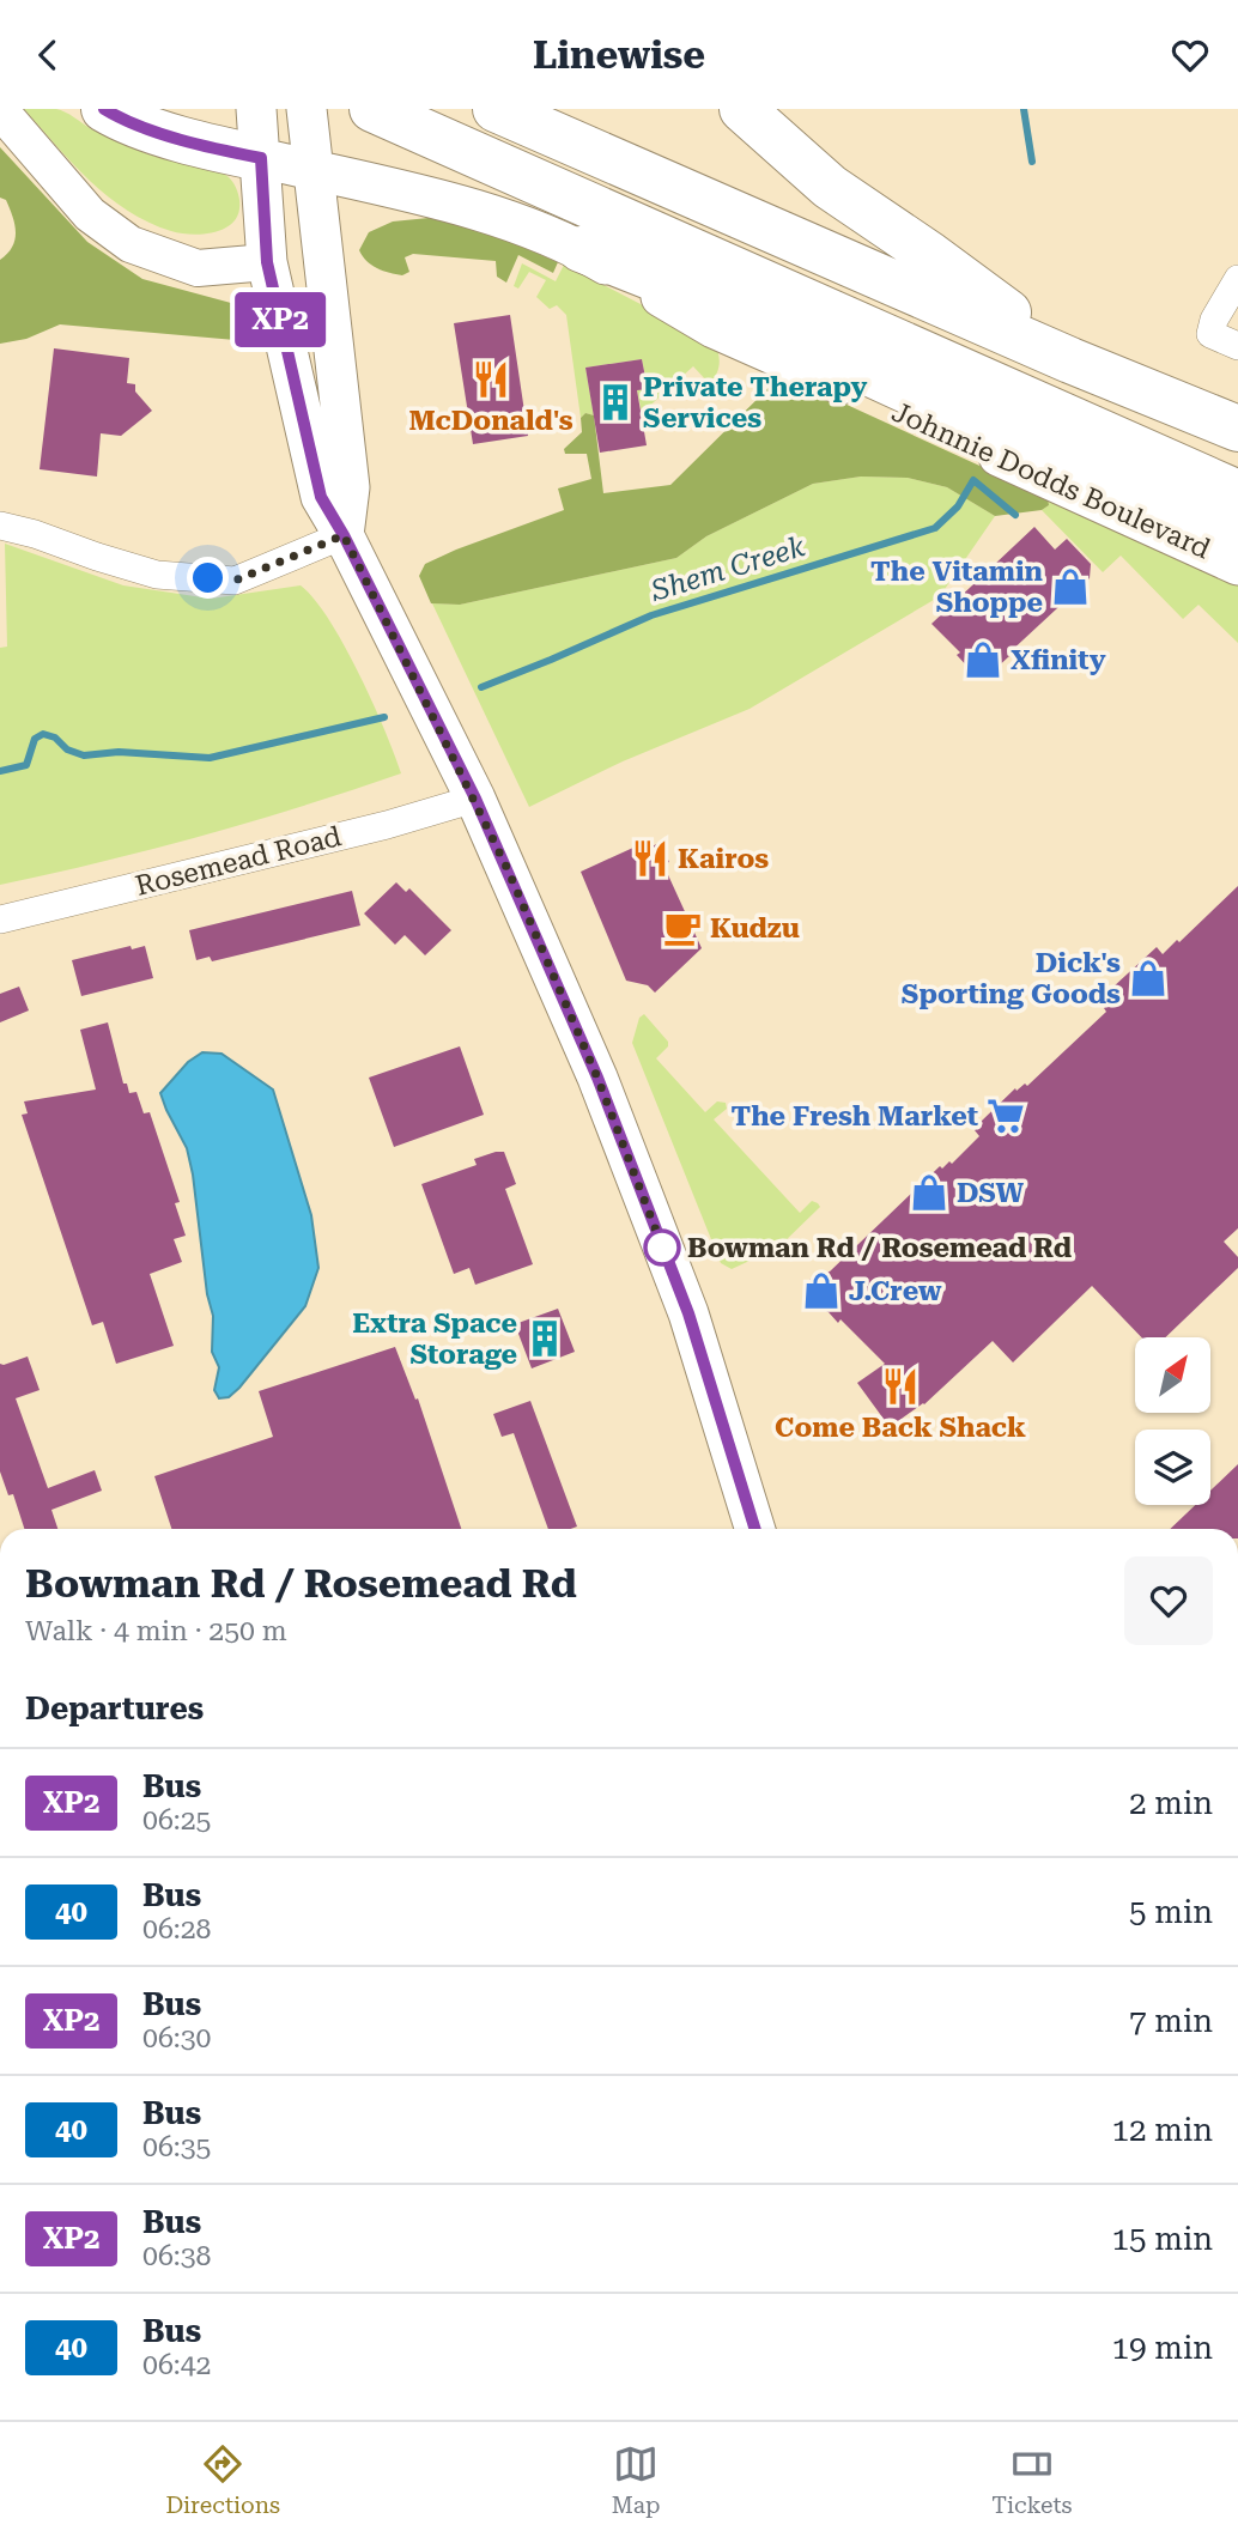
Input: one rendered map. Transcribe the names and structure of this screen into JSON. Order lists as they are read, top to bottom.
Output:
{
  "streets": {
    "main road": ["Johnnie Dodds Boulevard"],
    "street": ["Rosemead Road"]
  },
  "water": ["Shem Creek"],
  "places": {
    "restaurant": ["McDonald's", "Kairos", "Come Back Shack"],
    "building": ["Private Therapy Services", "Extra Space Storage"],
    "shop": [
      "The Vitamin Shoppe",
      "Xfinity",
      "Dick's Sporting Goods",
      "DSW",
      "J.Crew"
    ],
    "cafe": ["Kudzu"],
    "supermarket": ["The Fresh Market"],
    "other": ["Bowman Rd / Rosemead Rd"]
  },
  "lines": ["bus line XP2"],
  "north": "top right",
  "page": {
    "header": "Linewise",
    "on_map": "XP2",
    "heading": [
      ["Bowman Rd / Rosemead Rd", "Walk · 4 min · 250 m"],
      "Departures"
    ],
    "list": [
      {
        "mark": "XP2",
        "name": "Bus",
        "note": "06:25",
        "value": "2 min"
      },
      {
        "mark": "40",
        "name": "Bus",
        "note": "06:28",
        "value": "5 min"
      },
      {
        "mark": "XP2",
        "name": "Bus",
        "note": "06:30",
        "value": "7 min"
      },
      {
        "mark": "40",
        "name": "Bus",
        "note": "06:35",
        "value": "12 min"
      },
      {
        "mark": "XP2",
        "name": "Bus",
        "note": "06:38",
        "value": "15 min"
      },
      {
        "mark": "40",
        "name": "Bus",
        "note": "06:42",
        "value": "19 min"
      }
    ],
    "tabs": ["Directions", "Map", "Tickets"]
  }
}
